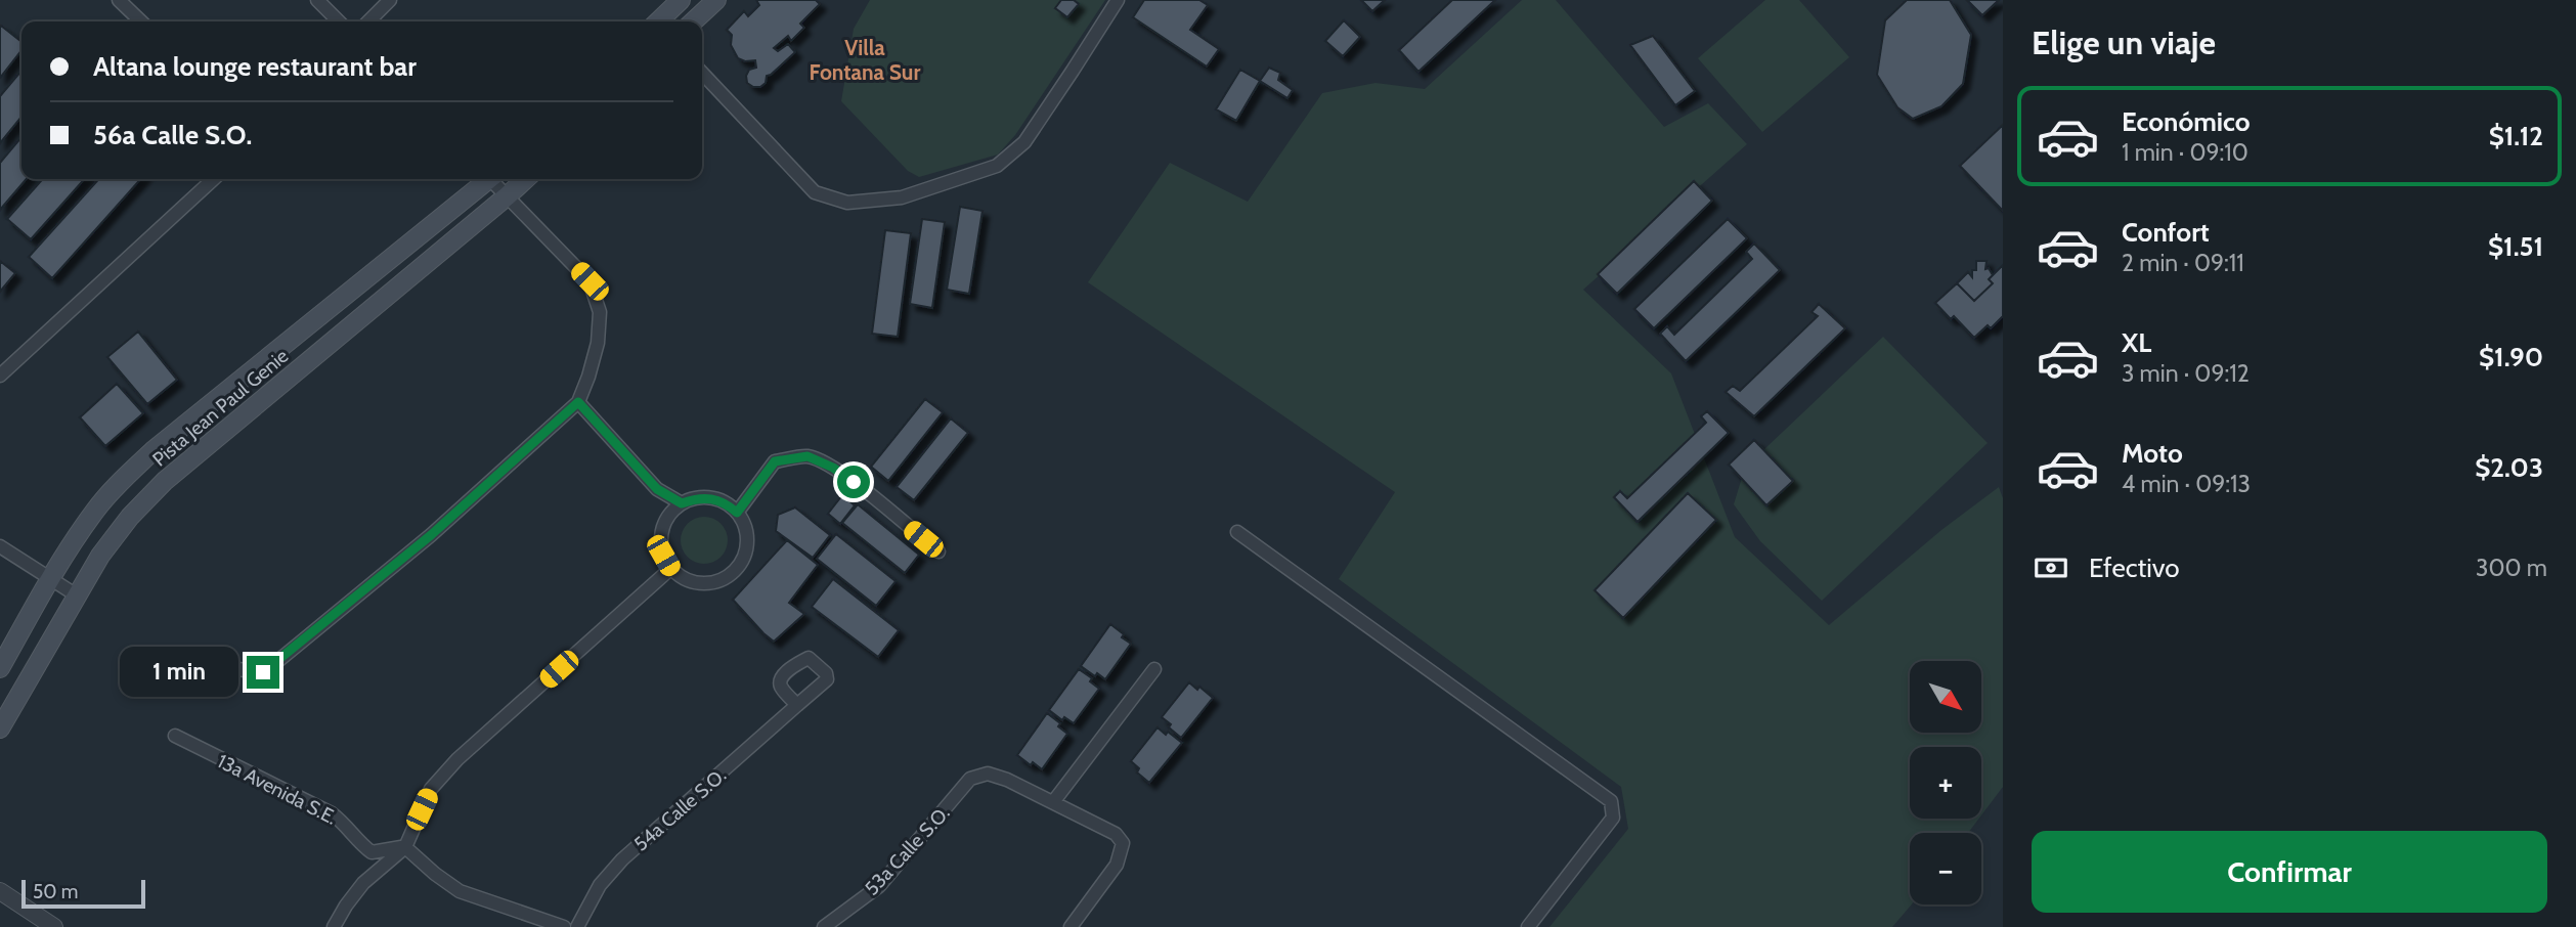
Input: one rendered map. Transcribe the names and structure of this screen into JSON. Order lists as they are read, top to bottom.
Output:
{
  "streets": {
    "main road": ["Pista Jean Paul Genie"],
    "street": ["13a Avenida S.E.", "54a Calle S.O.", "53a Calle S.O."]
  },
  "districts": ["Villa Fontana Sur"],
  "scale_bar": "50 m",
  "north": "bottom right",
  "page": {
    "heading": "Elige un viaje",
    "banner": ["Altana lounge restaurant bar", "56a Calle S.O."],
    "list": [
      {
        "name": "Económico",
        "note": "1 min · 09:10",
        "value": "$1.12"
      },
      {
        "name": "Confort",
        "note": "2 min · 09:11",
        "value": "$1.51"
      },
      {
        "name": "XL",
        "note": "3 min · 09:12",
        "value": "$1.90"
      },
      {
        "name": "Moto",
        "note": "4 min · 09:13",
        "value": "$2.03"
      }
    ],
    "pay": ["Efectivo", "300 m"],
    "bubble": "1 min",
    "map_buttons": ["+", "−"],
    "buttons": "Confirmar",
    "scale": "50 m"
  }
}
